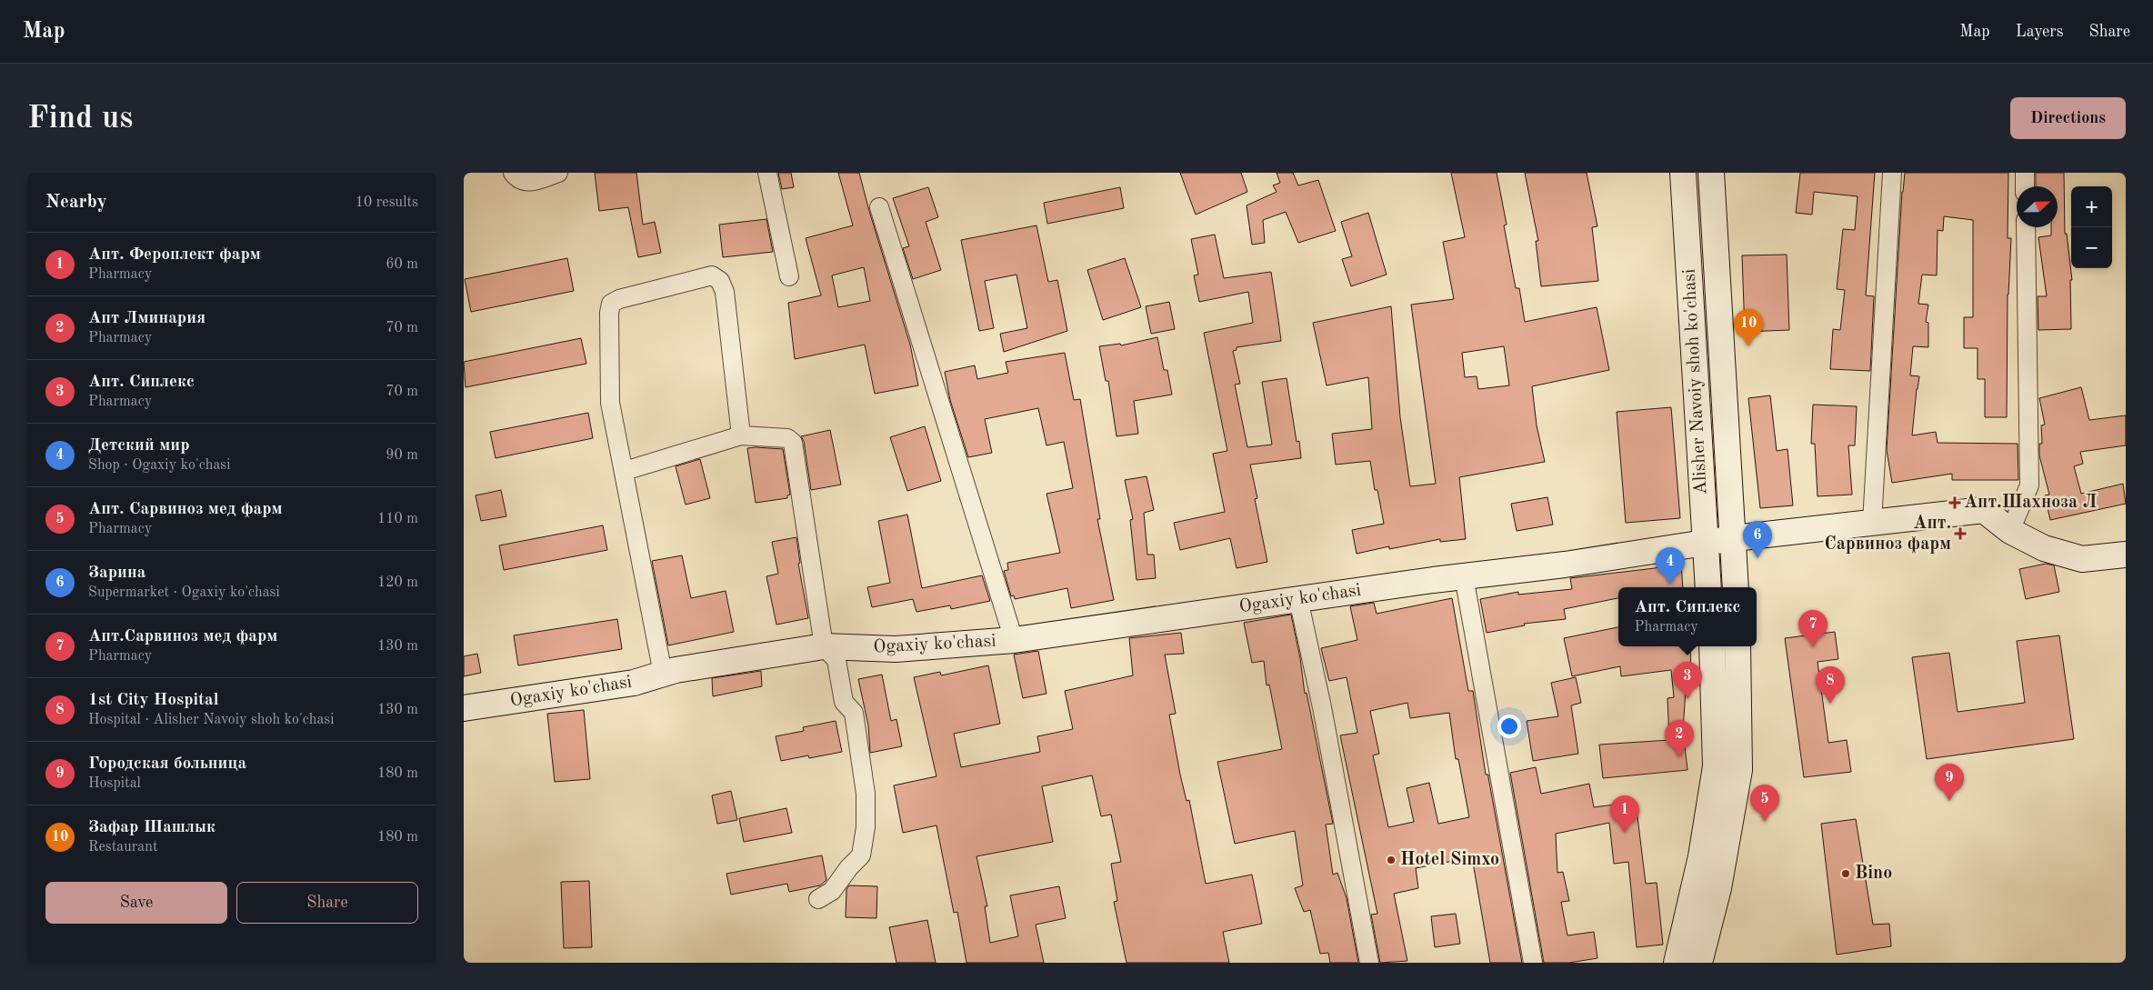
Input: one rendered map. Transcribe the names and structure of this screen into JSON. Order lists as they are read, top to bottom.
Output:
{
  "streets": {
    "street": ["Alisher Navoiy shoh ko'chasi", "Ogaxiy ko'chasi"]
  },
  "crossings": [
    ["Alisher Navoiy shoh ko'chasi", "Ogaxiy ko'chasi"]
  ],
  "places": {
    "health": ["Апт.Шахноза Л", "Апт. Сарвиноз фарм"],
    "other": ["Hotel Simxo", "Bino"]
  },
  "north": "right",
  "page": {
    "header": "Map",
    "nav": ["Map", "Layers", "Share"],
    "buttons": [
      "Directions",
      ["Save", "Share"]
    ],
    "title": "Find us",
    "heading": ["Nearby", "10 results"],
    "map_buttons": ["+", "−"],
    "list": [
      {
        "mark": "1",
        "name": "Апт. Фероплект фарм",
        "note": "Pharmacy",
        "value": "60 m"
      },
      {
        "mark": "2",
        "name": "Апт Лминария",
        "note": "Pharmacy",
        "value": "70 m"
      },
      {
        "mark": "3",
        "name": "Апт. Сиплекс",
        "note": "Pharmacy",
        "value": "70 m"
      },
      {
        "mark": "4",
        "name": "Детский мир",
        "note": "Shop · Ogaxiy ko'chasi",
        "value": "90 m"
      },
      {
        "mark": "5",
        "name": "Апт. Сарвиноз мед фарм",
        "note": "Pharmacy",
        "value": "110 m"
      },
      {
        "mark": "6",
        "name": "Зарина",
        "note": "Supermarket · Ogaxiy ko'chasi",
        "value": "120 m"
      },
      {
        "mark": "7",
        "name": "Апт.Сарвиноз мед фарм",
        "note": "Pharmacy",
        "value": "130 m"
      },
      {
        "mark": "8",
        "name": "1st City Hospital",
        "note": "Hospital · Alisher Navoiy shoh ko'chasi",
        "value": "130 m"
      },
      {
        "mark": "9",
        "name": "Городская больница",
        "note": "Hospital",
        "value": "180 m"
      },
      {
        "mark": "10",
        "name": "Зафар Шашлык",
        "note": "Restaurant",
        "value": "180 m"
      }
    ],
    "pins": [
      "10",
      "6",
      "4",
      "7",
      "3",
      "8",
      "2",
      "9",
      "5",
      "1"
    ],
    "popup": ["Апт. Сиплекс", "Pharmacy"]
  }
}
